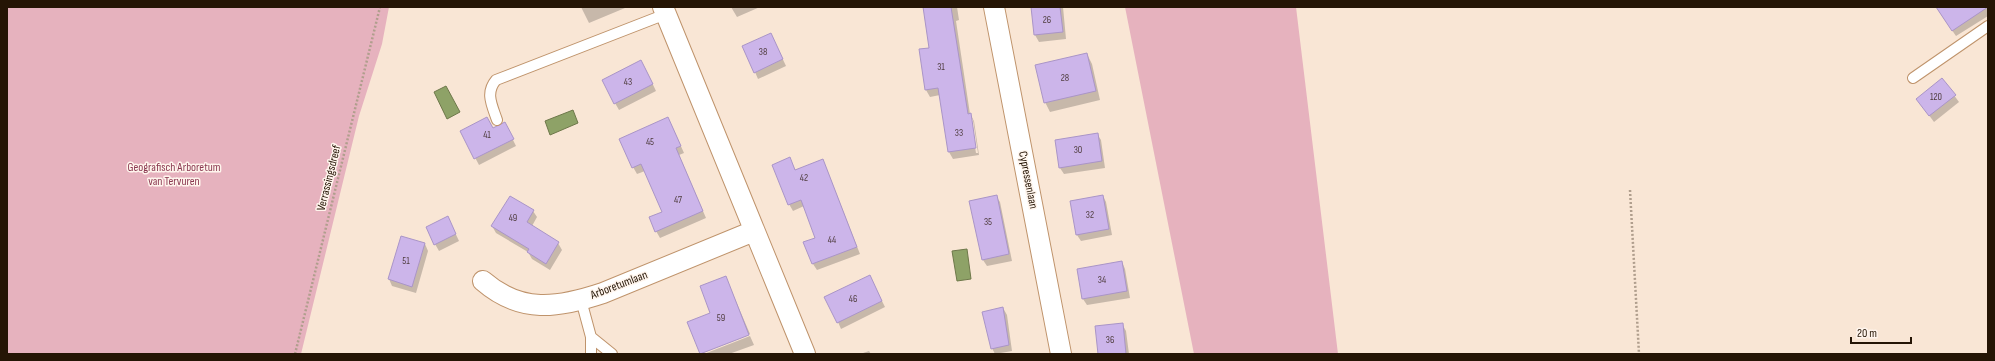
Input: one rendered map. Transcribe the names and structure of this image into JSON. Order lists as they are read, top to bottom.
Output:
{
  "streets": {
    "street": ["Cypressenlaan", "Arboretumlaan"],
    "path": ["Verrassingsdreef"]
  },
  "parks": ["Geografisch Arboretum van Tervuren"],
  "house_numbers": [
    "26",
    "38",
    "31",
    "28",
    "43",
    "120",
    "33",
    "41",
    "45",
    "30",
    "42",
    "47",
    "32",
    "49",
    "35",
    "44",
    "51",
    "34",
    "46",
    "59",
    "36"
  ],
  "scale_bar": "20 m"
}
